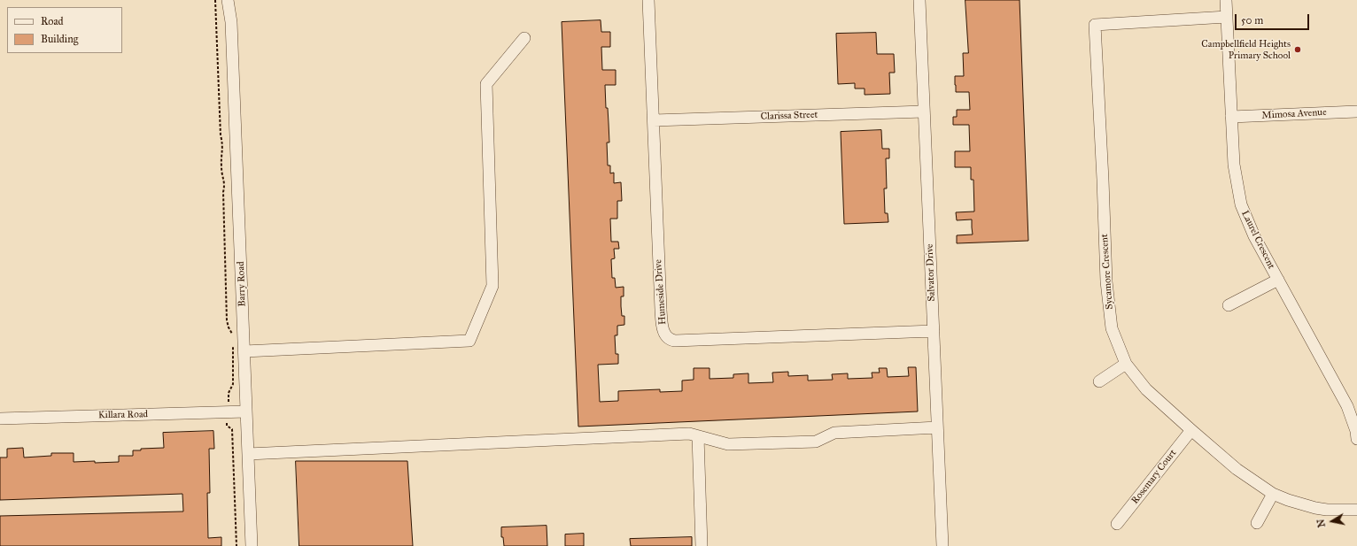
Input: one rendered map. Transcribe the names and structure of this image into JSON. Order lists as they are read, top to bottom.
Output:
{
  "streets": {
    "street": [
      "Mimosa Avenue",
      "Clarissa Street",
      "Laurel Crescent",
      "Sycamore Crescent",
      "Salvator Drive",
      "Barry Road",
      "Humeside Drive",
      "Killara Road",
      "Rosemary Court"
    ]
  },
  "crossings": [
    ["Mimosa Avenue", "Laurel Crescent"],
    ["Clarissa Street", "Salvator Drive"],
    ["Clarissa Street", "Humeside Drive"],
    ["Laurel Crescent", "Sycamore Crescent"],
    ["Sycamore Crescent", "Rosemary Court"],
    ["Salvator Drive", "Humeside Drive"],
    ["Barry Road", "Killara Road"]
  ],
  "places": ["Campbellfield Heights Primary School"],
  "legend": ["Road", "Building"],
  "scale_bar": "50 m",
  "north": "left"
}
